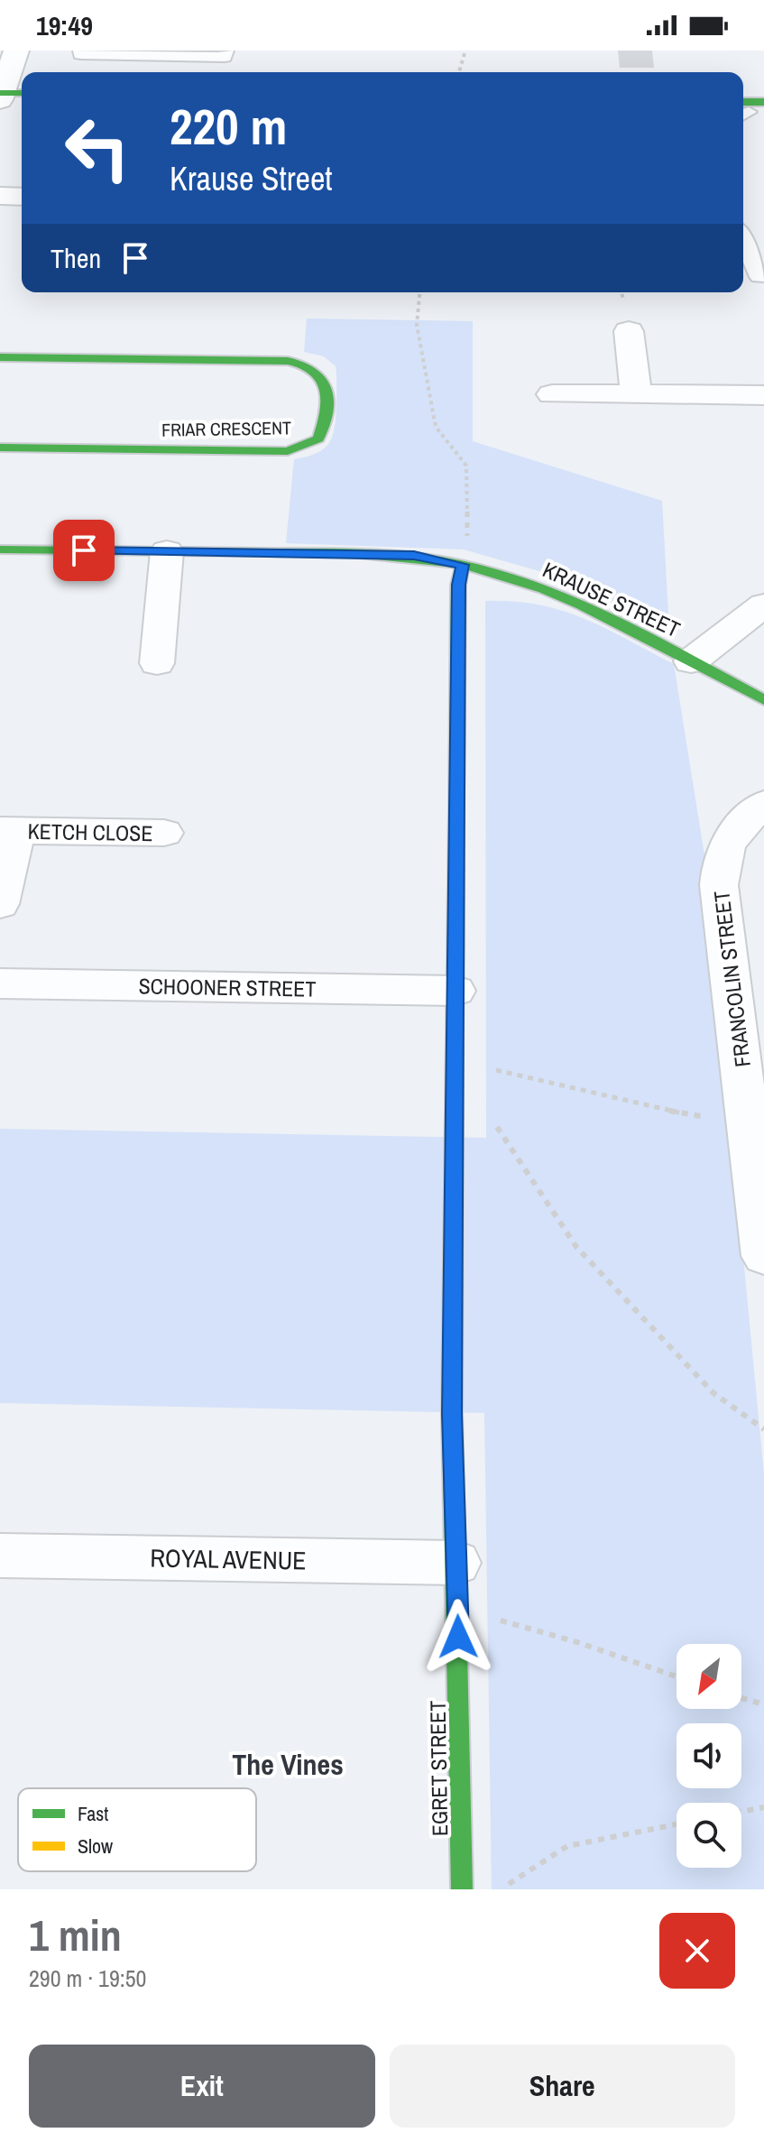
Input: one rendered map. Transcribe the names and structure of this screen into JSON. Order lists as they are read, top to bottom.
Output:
{
  "streets": {
    "street": [
      "FRIAR CRESCENT",
      "KRAUSE STREET",
      "KETCH CLOSE",
      "FRANCOLIN STREET",
      "SCHOONER STREET",
      "ROYAL AVENUE",
      "EGRET STREET"
    ]
  },
  "crossings": [
    ["KRAUSE STREET", "EGRET STREET"],
    ["SCHOONER STREET", "EGRET STREET"],
    ["ROYAL AVENUE", "EGRET STREET"]
  ],
  "districts": ["The Vines"],
  "legend": ["Fast", "Slow"],
  "north": "bottom left",
  "page": {
    "status": "19:49",
    "turn": ["220 m", "Krause Street"],
    "then": "Then",
    "heading": ["1 min", "290 m · 19:50"],
    "buttons": ["Exit", "Share"]
  }
}
